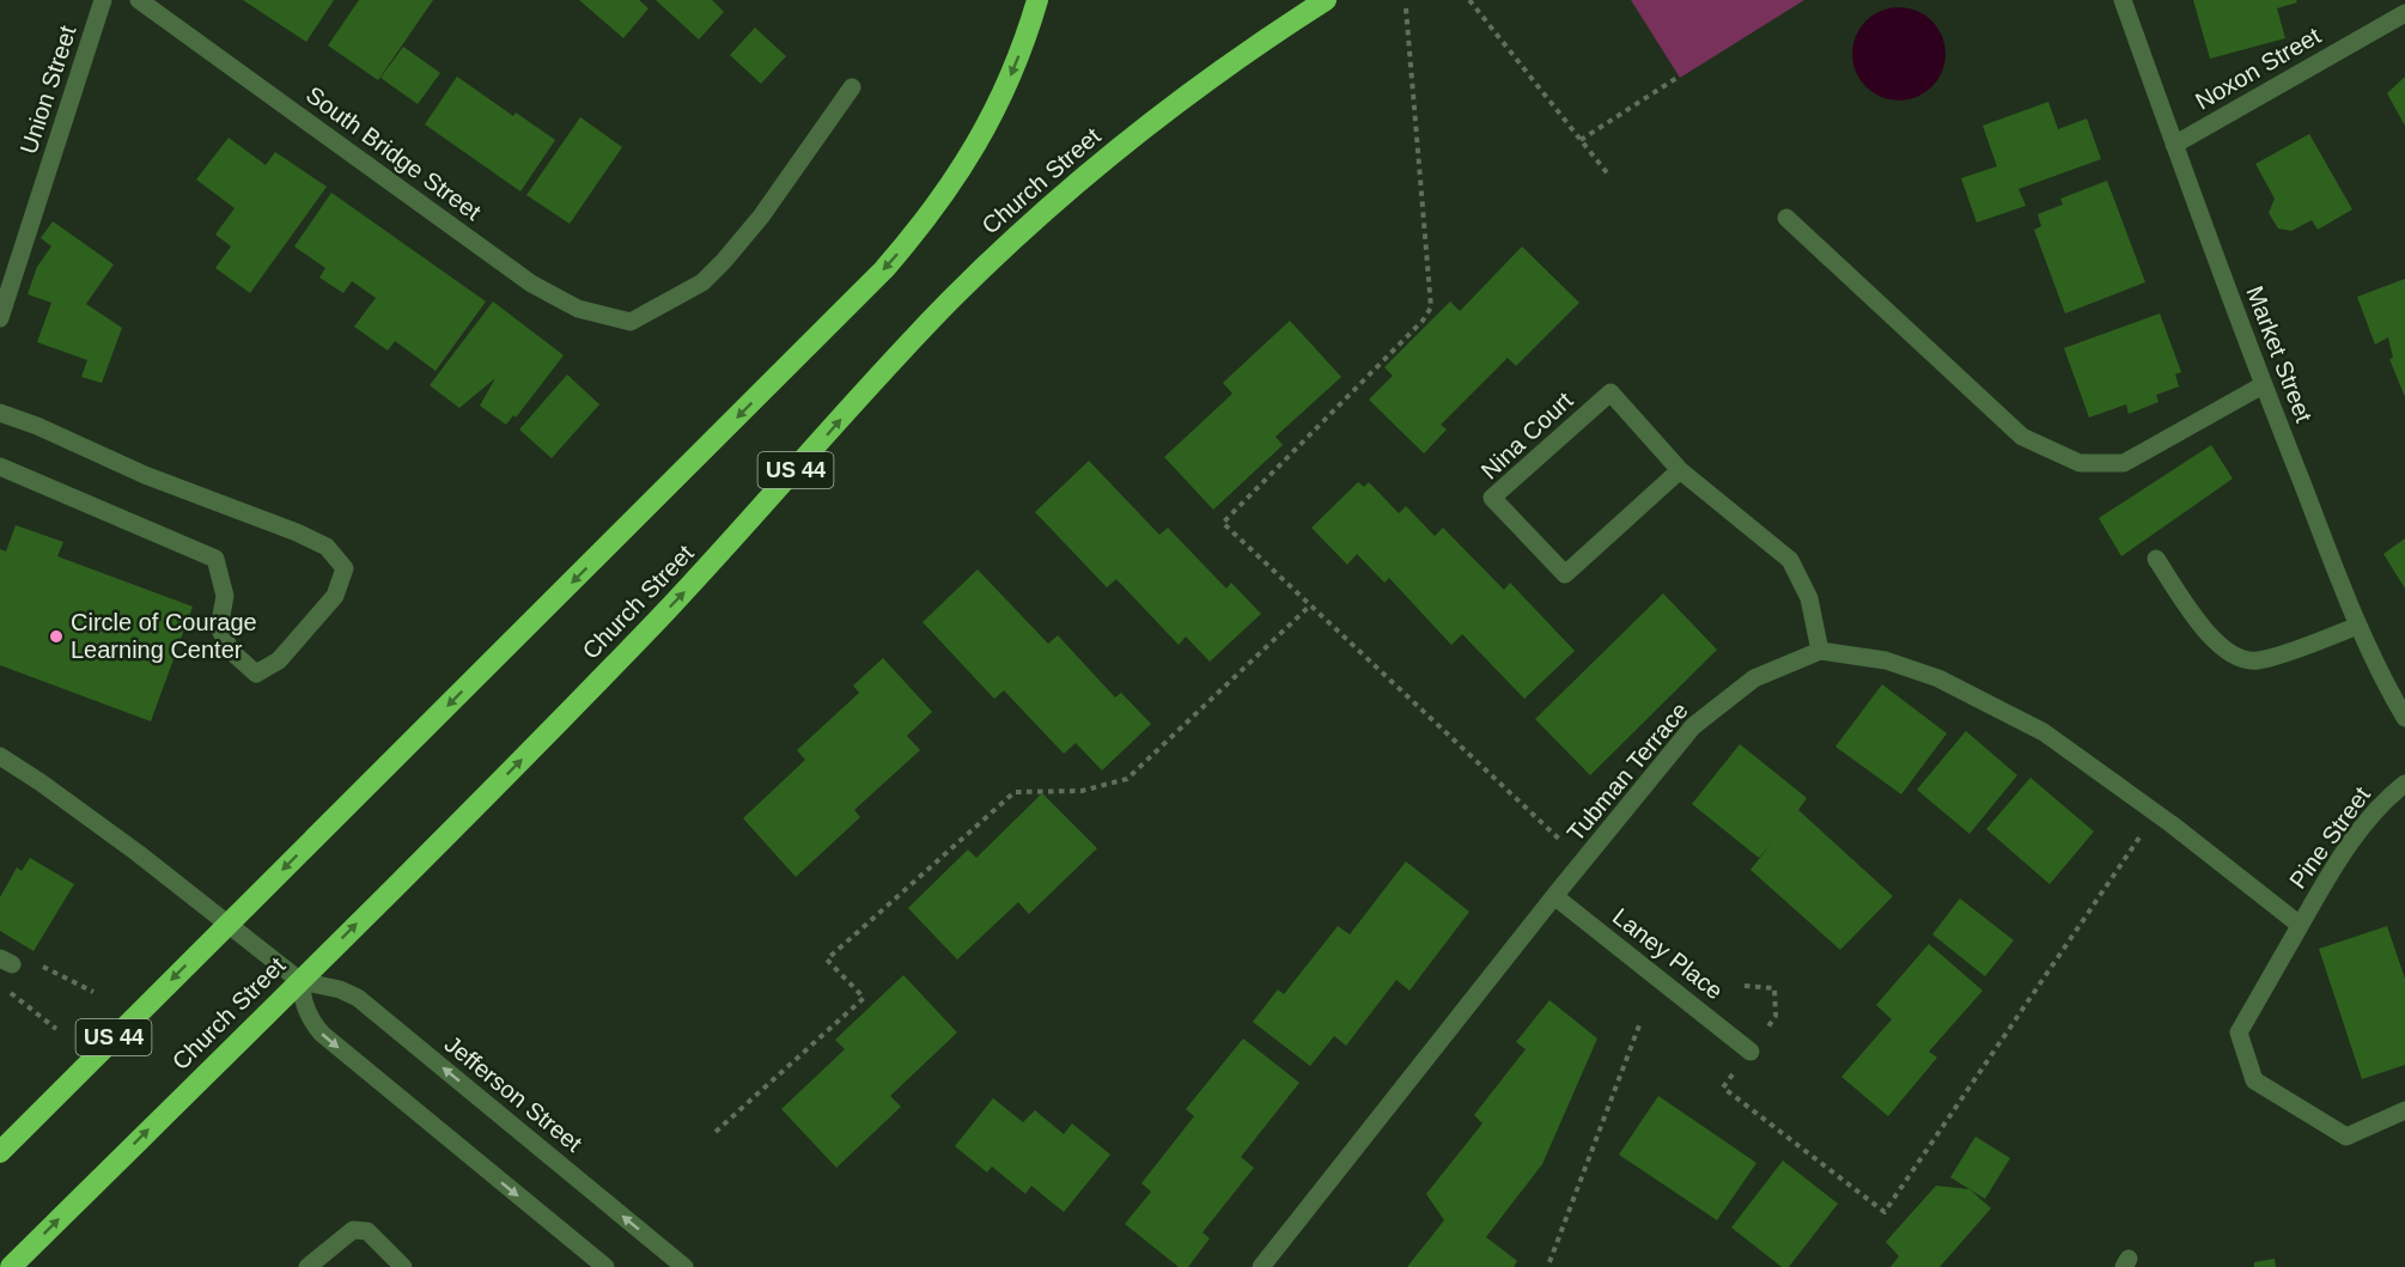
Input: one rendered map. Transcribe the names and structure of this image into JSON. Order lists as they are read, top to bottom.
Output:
{
  "streets": {
    "highway": ["Church Street", "US 44"],
    "street": [
      "Noxon Street",
      "Union Street",
      "South Bridge Street",
      "Market Street",
      "Nina Court",
      "Tubman Terrace",
      "Pine Street",
      "Laney Place",
      "Jefferson Street"
    ]
  },
  "crossings": [
    ["Noxon Street", "Market Street"],
    ["Church Street", "Jefferson Street"],
    ["Nina Court", "Tubman Terrace"],
    ["US 44", "Jefferson Street"],
    ["Tubman Terrace", "Laney Place"]
  ],
  "places": ["Circle of Courage Learning Center"]
}
